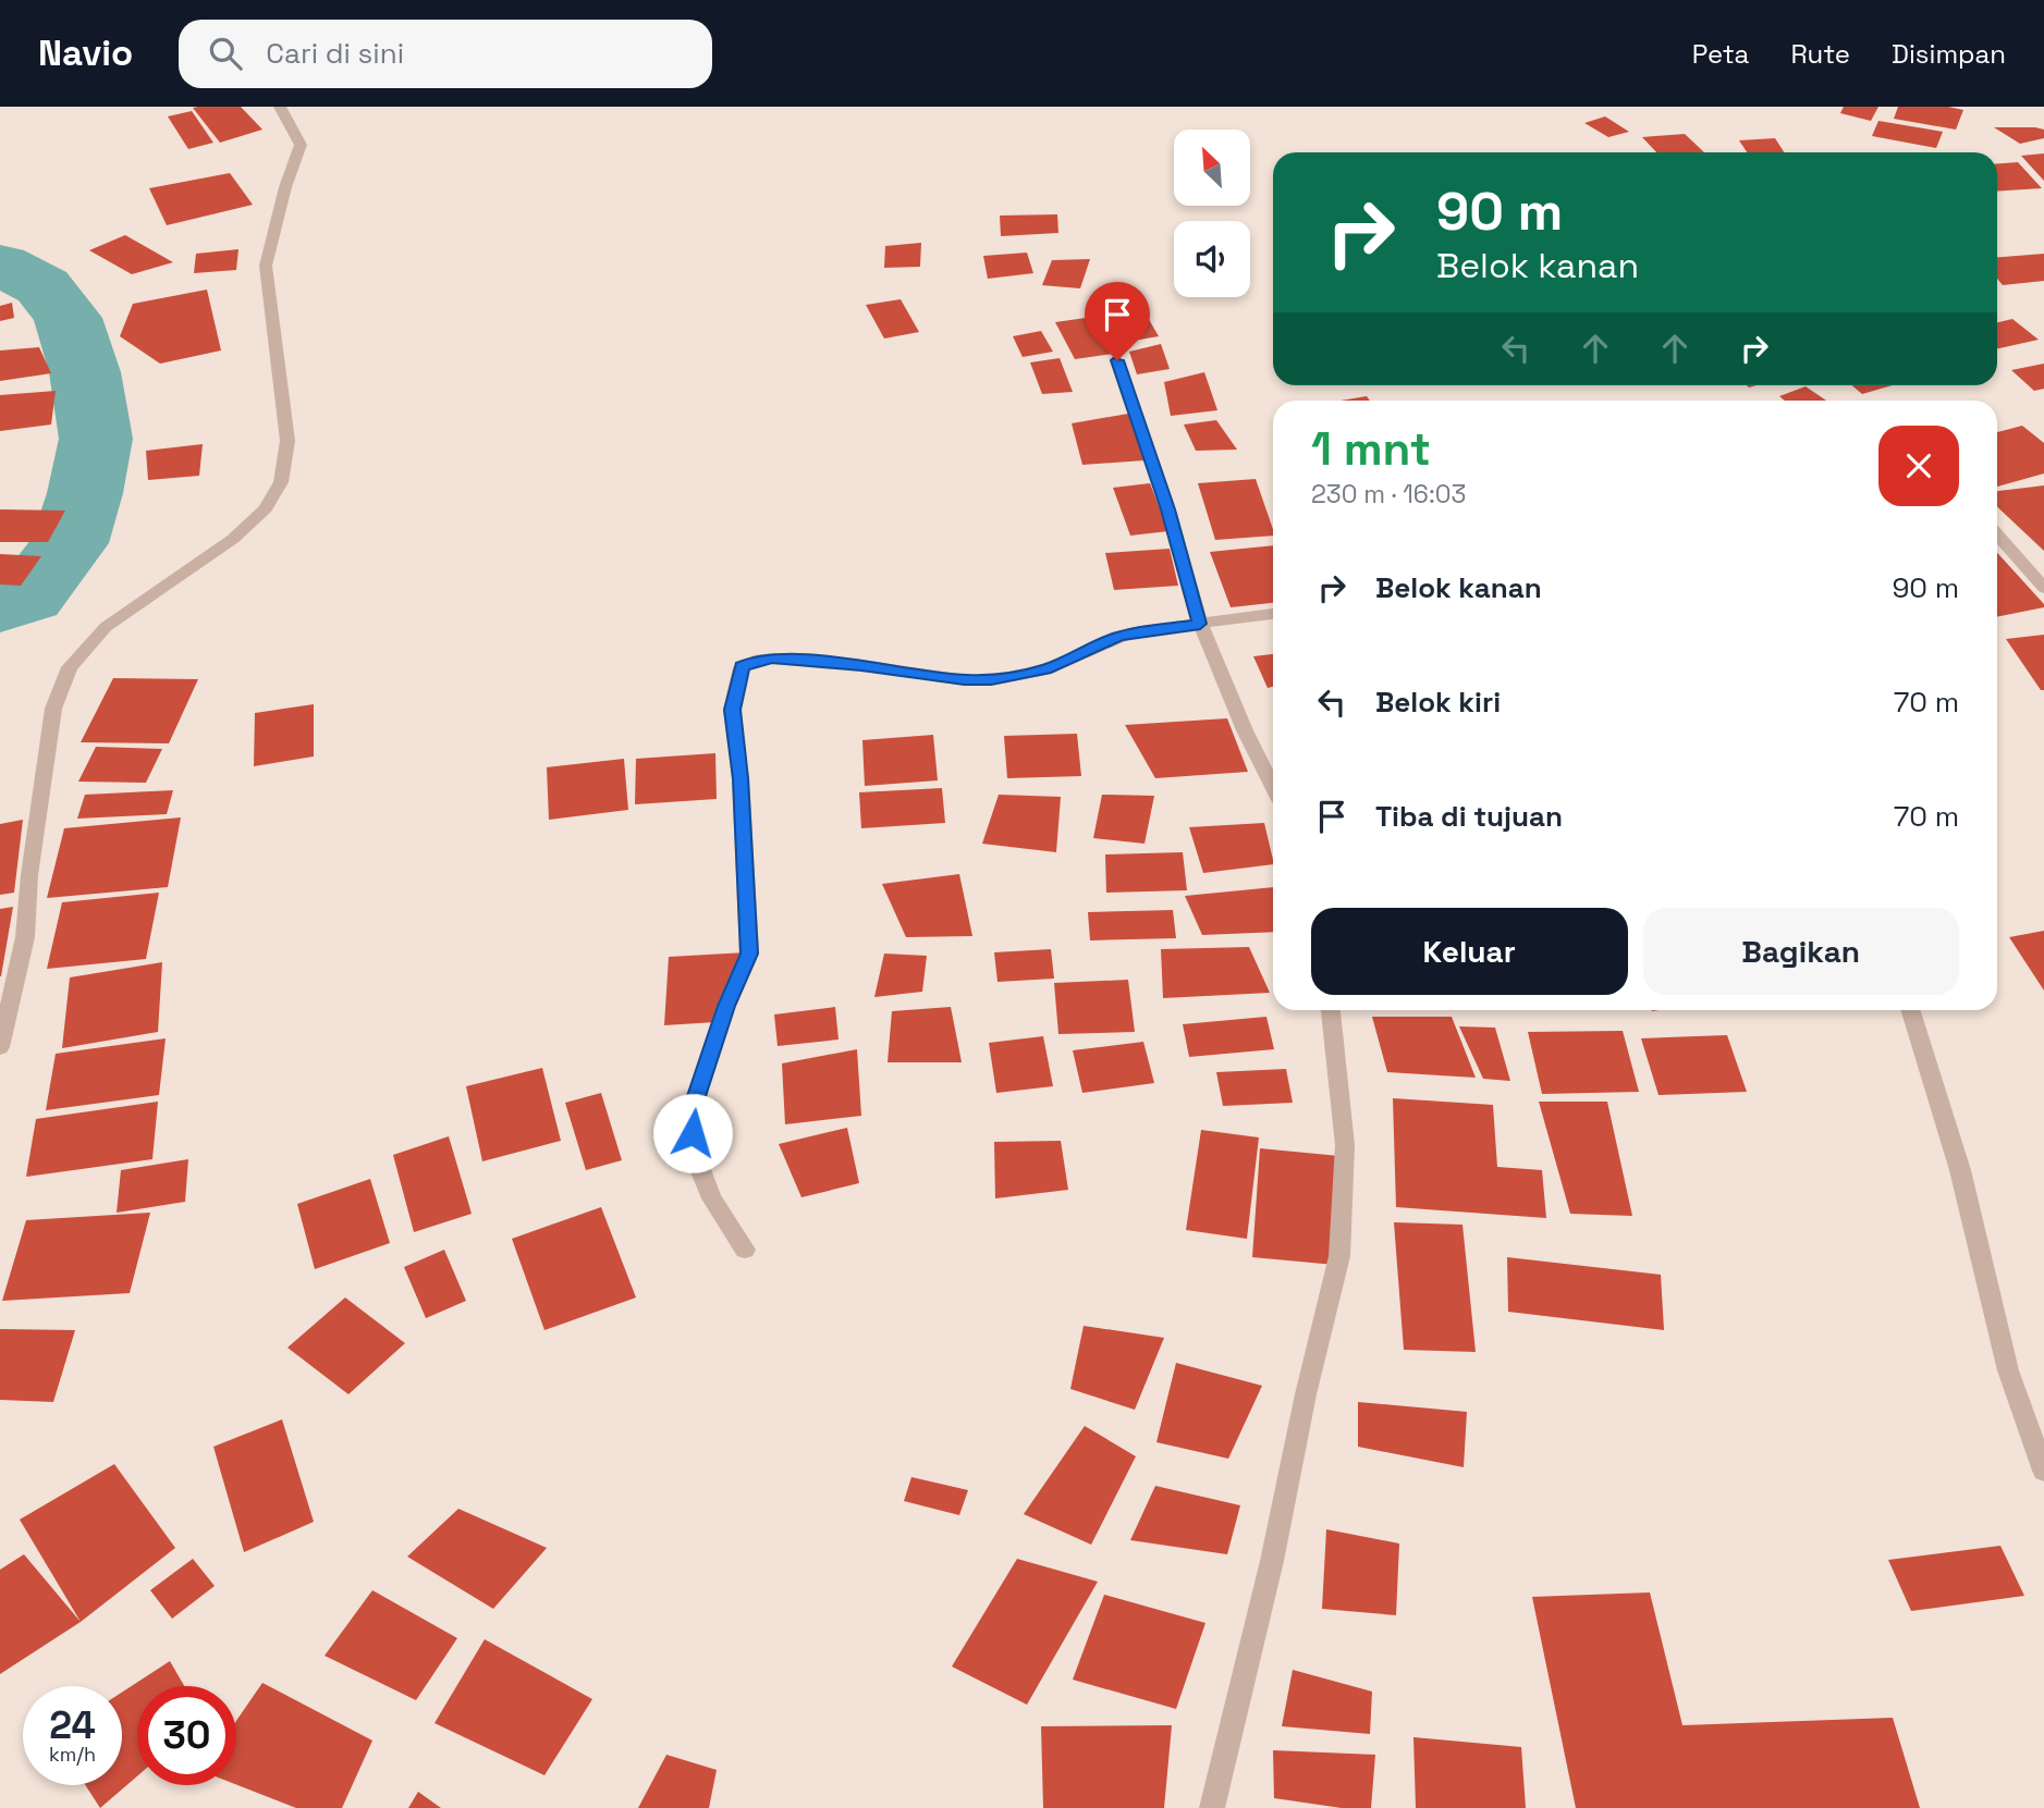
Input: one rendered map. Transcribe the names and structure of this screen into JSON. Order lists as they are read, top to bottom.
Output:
{
  "north": "top left",
  "page": {
    "header": "Navio",
    "search": "Cari di sini",
    "nav": ["Peta", "Rute", "Disimpan"],
    "turn": ["90 m", "Belok kanan"],
    "heading": ["1 mnt", "230 m · 16:03"],
    "list": [
      {
        "name": "Belok kanan",
        "value": "90 m"
      },
      {
        "name": "Belok kiri",
        "value": "70 m"
      },
      {
        "name": "Tiba di tujuan",
        "value": "70 m"
      }
    ],
    "buttons": ["Keluar", "Bagikan"],
    "speed": "24 km/h",
    "limit": "30"
  }
}
